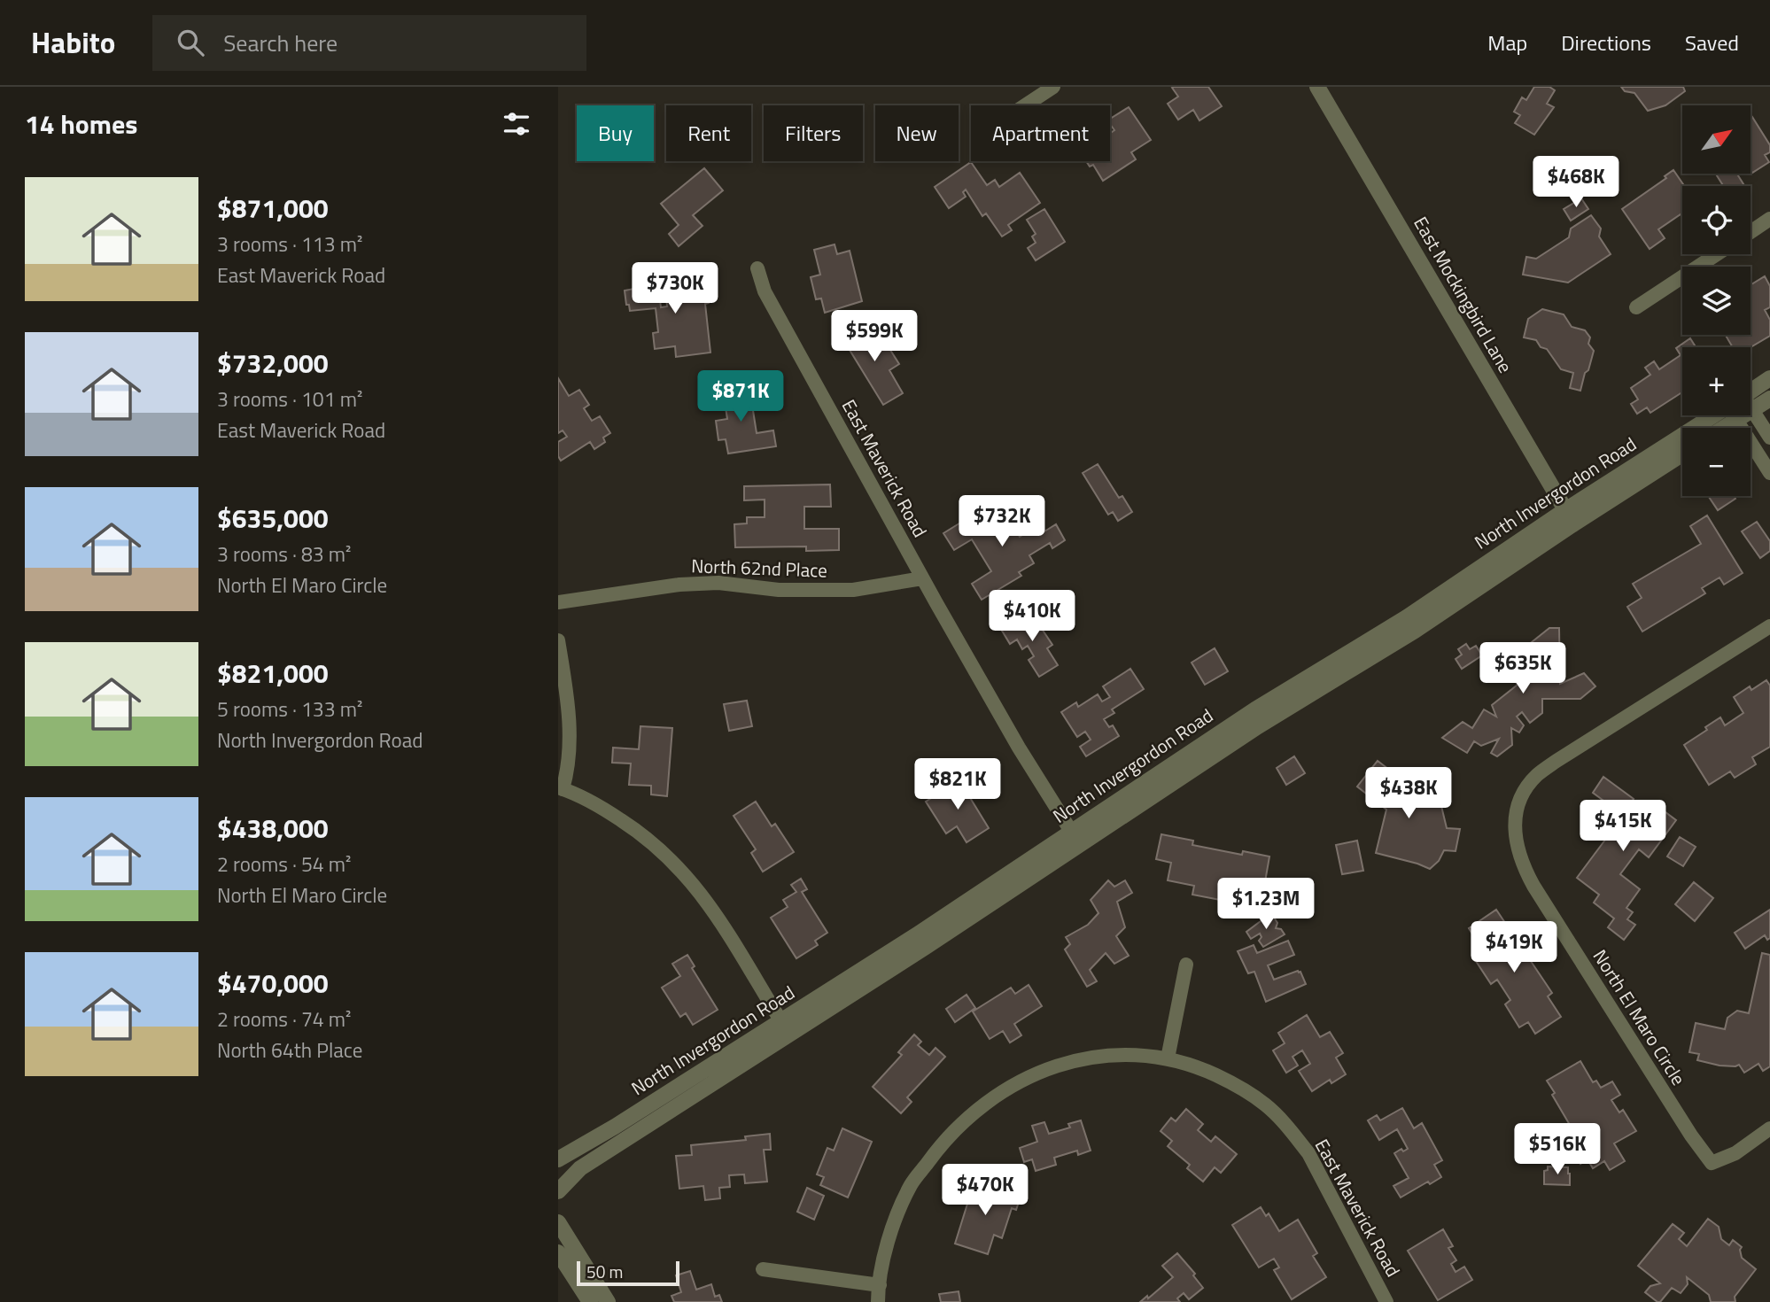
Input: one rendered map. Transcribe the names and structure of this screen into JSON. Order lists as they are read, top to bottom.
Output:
{
  "streets": {
    "street": [
      "East Mockingbird Lane",
      "East Maverick Road",
      "North Invergordon Road",
      "North 62nd Place",
      "North El Maro Circle"
    ]
  },
  "crossings": [
    ["East Mockingbird Lane", "North Invergordon Road"],
    ["East Maverick Road", "North Invergordon Road"],
    ["East Maverick Road", "North 62nd Place"]
  ],
  "scale_bar": "50 m",
  "north": "top right",
  "page": {
    "header": "Habito",
    "search": "Search here",
    "nav": ["Map", "Directions", "Saved"],
    "heading": "14 homes",
    "map_buttons": ["+", "−"],
    "chip": [
      "Buy",
      "Rent",
      "Filters",
      "New",
      "Apartment"
    ],
    "price": [
      "$468K",
      "$730K",
      "$599K",
      "$871K",
      "$732K",
      "$410K",
      "$635K",
      "$821K",
      "$438K",
      "$415K",
      "$1.23M",
      "$419K",
      "$516K",
      "$470K"
    ],
    "list": [
      {
        "name": "$871,000",
        "note": "3 rooms · 113 m² · East Maverick Road"
      },
      {
        "name": "$732,000",
        "note": "3 rooms · 101 m² · East Maverick Road"
      },
      {
        "name": "$635,000",
        "note": "3 rooms · 83 m² · North El Maro Circle"
      },
      {
        "name": "$821,000",
        "note": "5 rooms · 133 m² · North Invergordon Road"
      },
      {
        "name": "$438,000",
        "note": "2 rooms · 54 m² · North El Maro Circle"
      },
      {
        "name": "$470,000",
        "note": "2 rooms · 74 m² · North 64th Place"
      }
    ],
    "scale": "50 m"
  }
}
